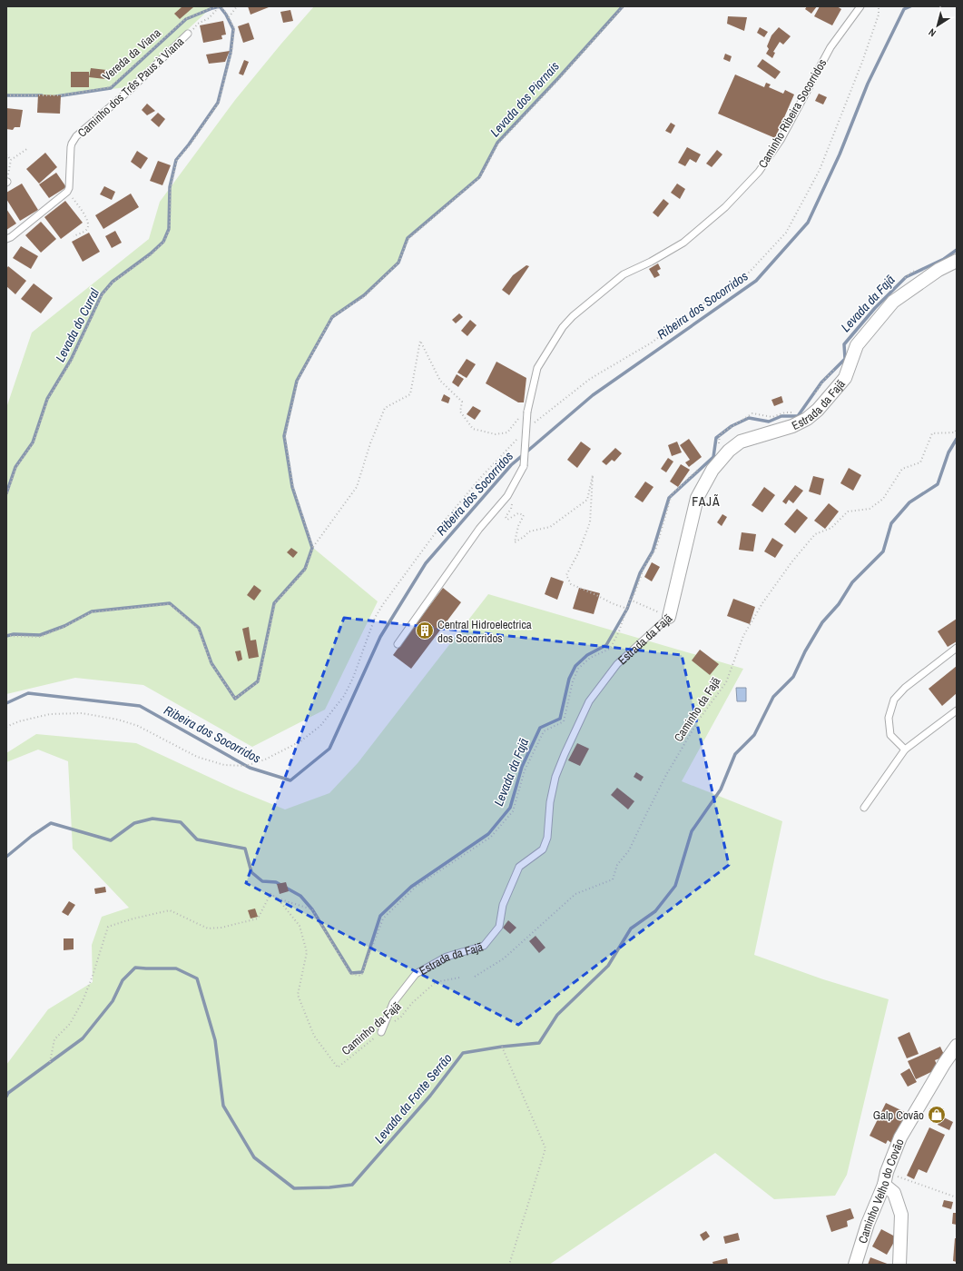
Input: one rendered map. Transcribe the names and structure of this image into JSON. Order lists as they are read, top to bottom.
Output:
{
  "streets": {
    "street": ["Estrada da Fajã", "Caminho Velho do Covão"],
    "lane": ["Caminho dos Três Paus à Viana", "Caminho Ribeira Socorridos"],
    "path": ["Vereda da Viana", "Caminho da Fajã"]
  },
  "crossings": [
    ["Estrada da Fajã", "Caminho da Fajã"]
  ],
  "districts": ["FAJÃ"],
  "water": [
    "Levada dos Piornais",
    "Levada da Fajã",
    "Ribeira dos Socorridos",
    "Levada do Curral",
    "Levada da Fonte Serrão"
  ],
  "places": {
    "building": ["Central Hidroelectrica dos Socorridos"],
    "shop": ["Galp Covão"]
  },
  "north": "bottom left"
}
